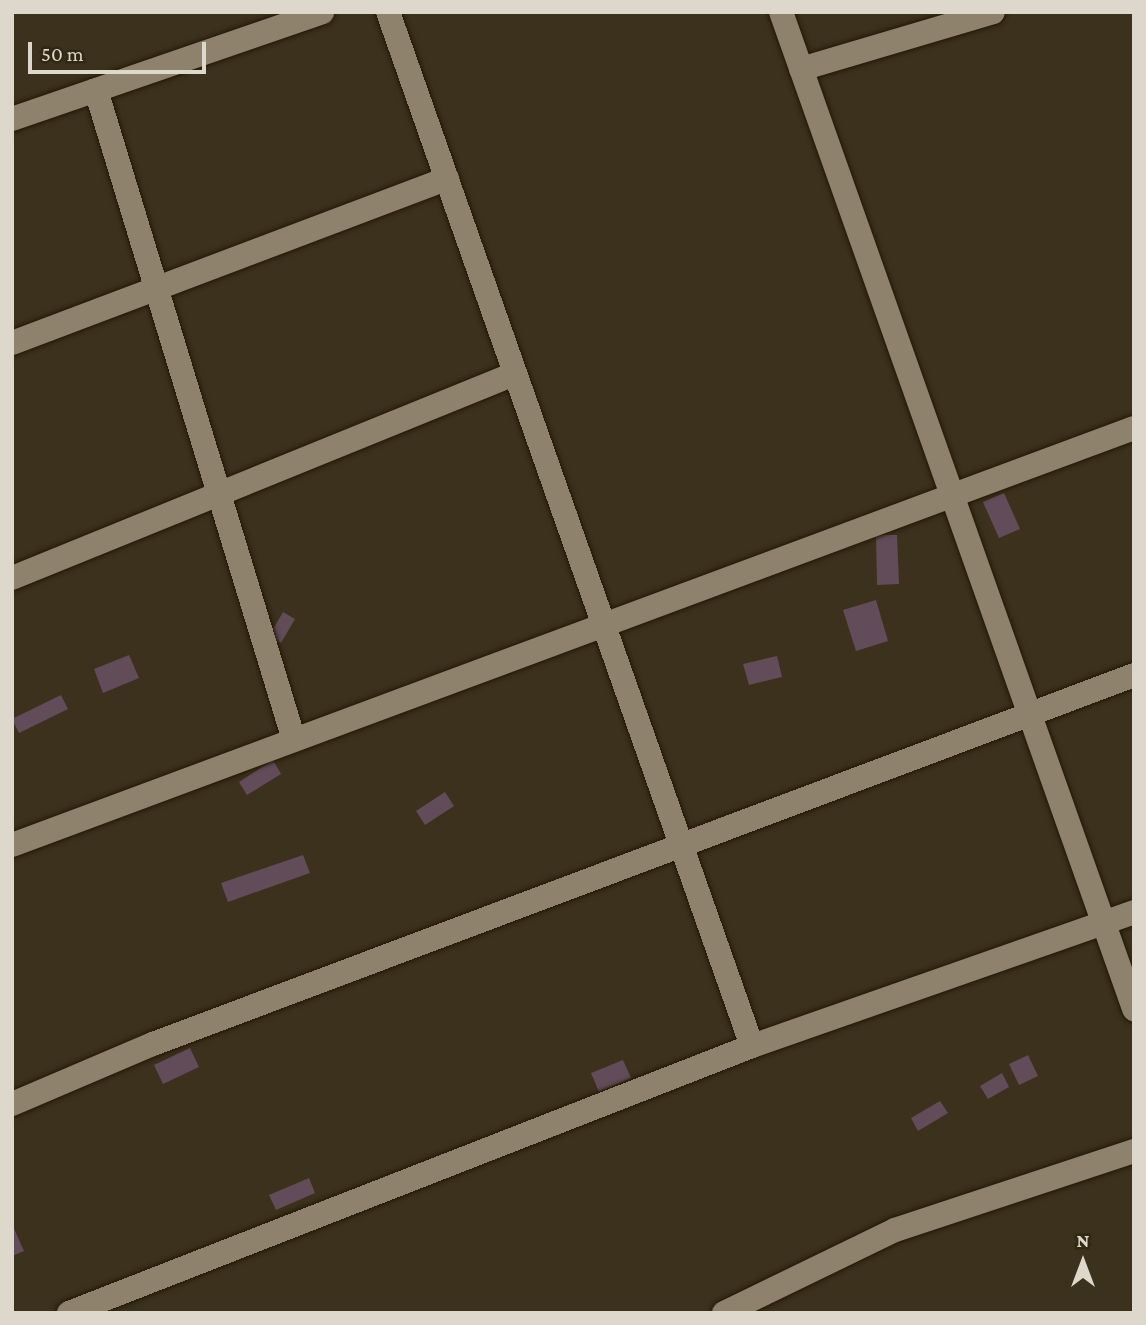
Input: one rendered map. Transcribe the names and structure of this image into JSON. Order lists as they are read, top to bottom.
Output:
{
  "scale_bar": "50 m",
  "north": "top"
}
